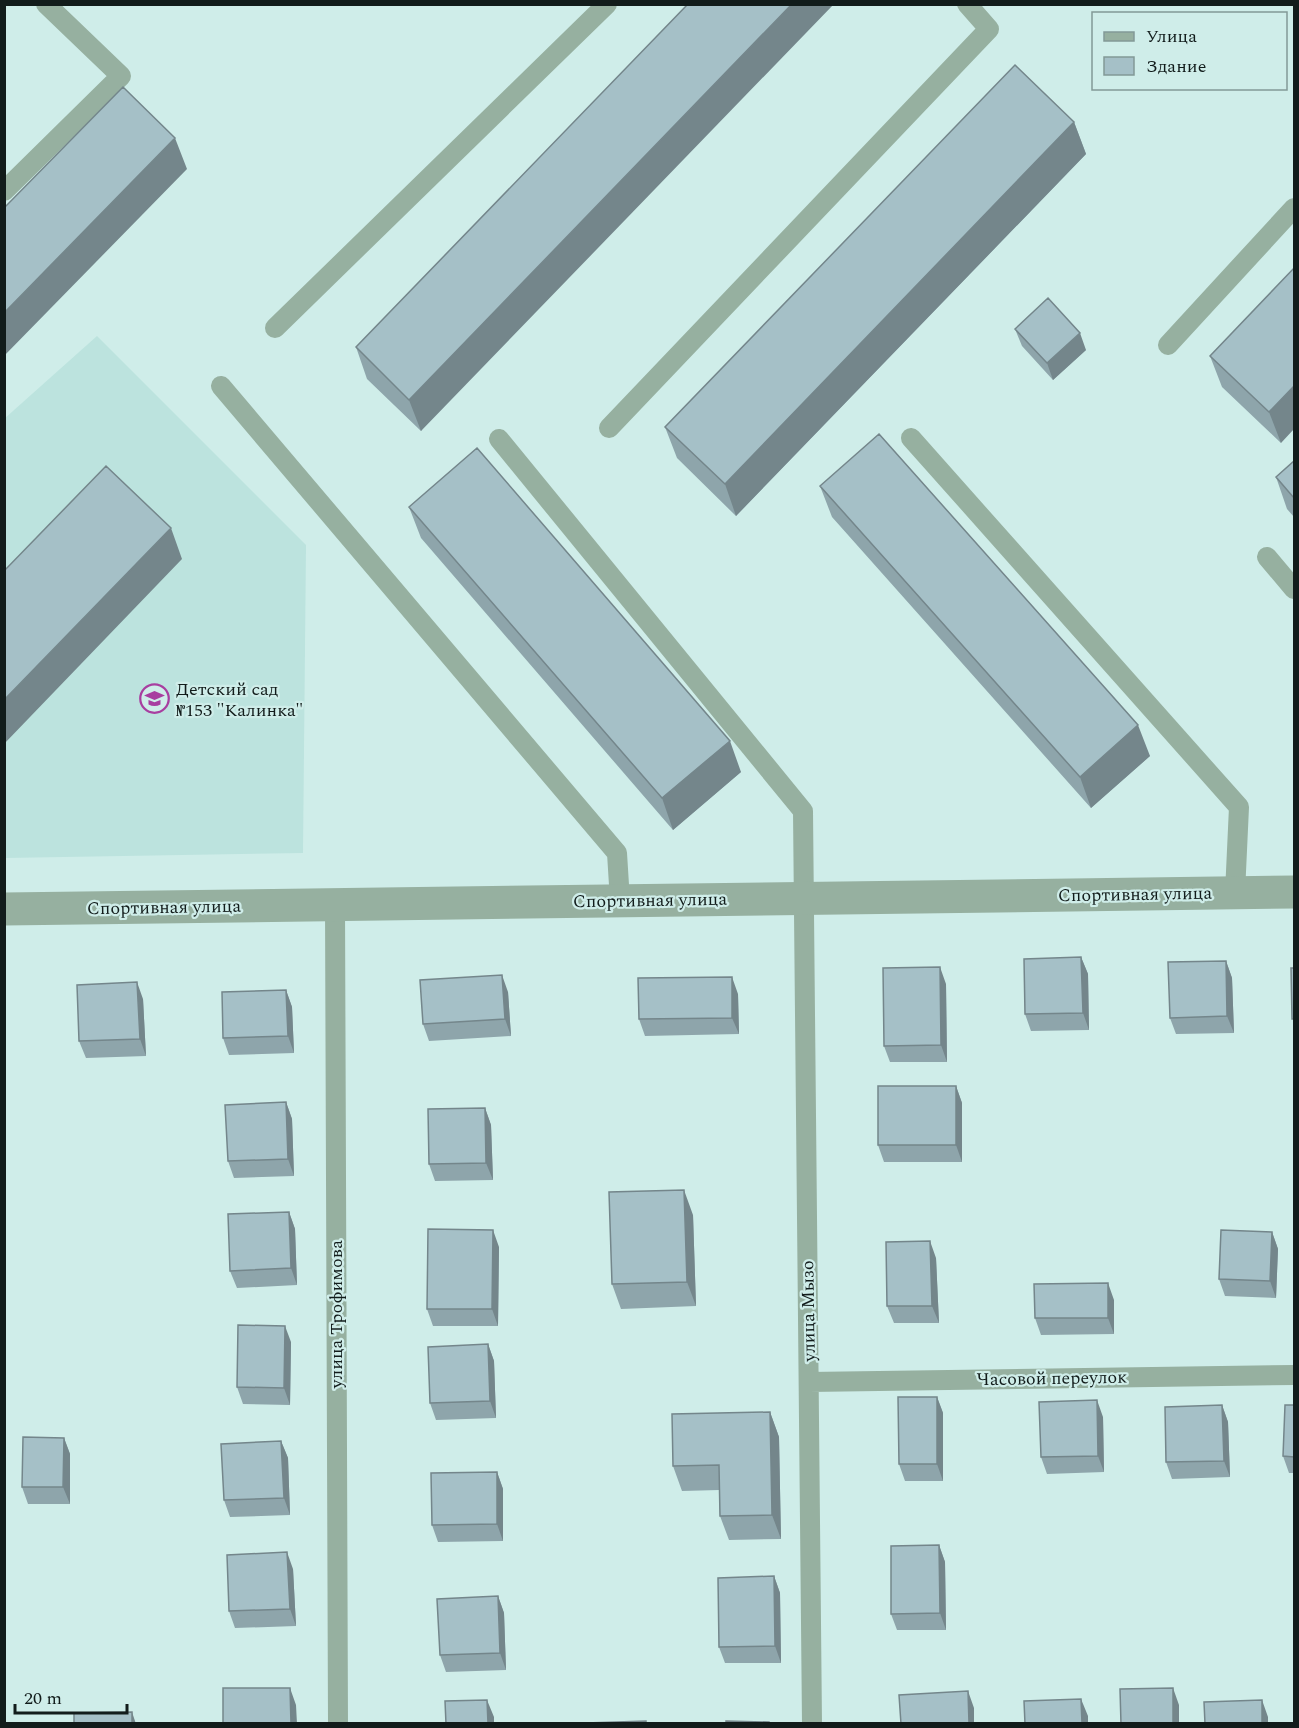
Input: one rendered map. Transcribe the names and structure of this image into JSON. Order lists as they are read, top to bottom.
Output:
{
  "streets": {
    "street": ["Спортивная улица"],
    "lane": ["улица Мызо", "улица Трофимова", "Часовой переулок"]
  },
  "crossings": [
    ["Спортивная улица", "улица Мызо"],
    ["Спортивная улица", "улица Трофимова"],
    ["улица Мызо", "Часовой переулок"]
  ],
  "places": {
    "school or university": ["Детский сад №153 \"Калинка\""]
  },
  "legend": ["Улица", "Здание"],
  "scale_bar": "20 m"
}
